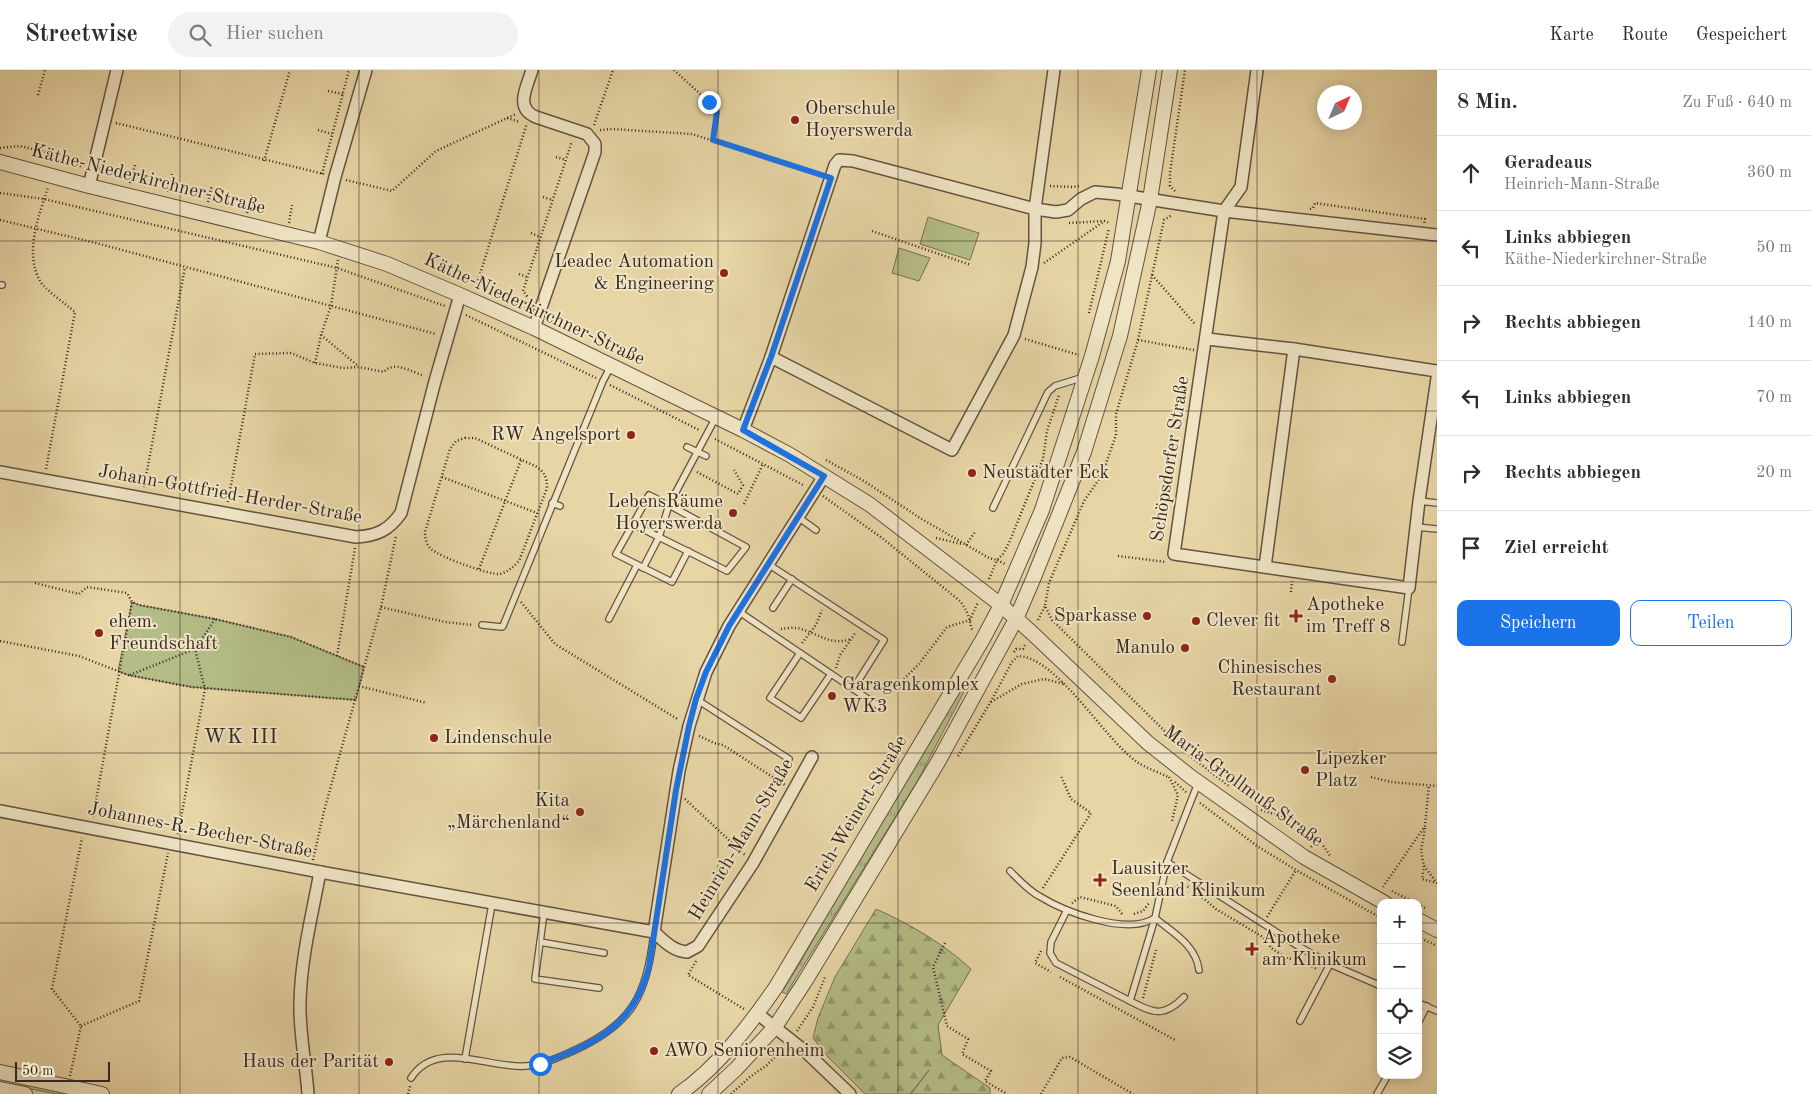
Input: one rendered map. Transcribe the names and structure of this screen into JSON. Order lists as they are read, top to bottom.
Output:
{
  "streets": {
    "street": [
      "Käthe-Niederkirchner-Straße",
      "Schöpsdorfer Straße",
      "Johann-Gottfried-Herder-Straße",
      "Maria-Grollmuß-Straße",
      "Erich-Weinert-Straße",
      "Johannes-R.-Becher-Straße",
      "Heinrich-Mann-Straße"
    ]
  },
  "crossings": [
    ["Käthe-Niederkirchner-Straße", "Johann-Gottfried-Herder-Straße"],
    ["Käthe-Niederkirchner-Straße", "Maria-Grollmuß-Straße"],
    ["Käthe-Niederkirchner-Straße", "Erich-Weinert-Straße"],
    ["Käthe-Niederkirchner-Straße", "Heinrich-Mann-Straße"],
    ["Maria-Grollmuß-Straße", "Erich-Weinert-Straße"]
  ],
  "districts": ["WK III"],
  "places": {
    "other": [
      "Oberschule Hoyerswerda",
      "Leadec Automation & Engineering",
      "RW Angelsport",
      "Neustädter Eck",
      "LebensRäume Hoyerswerda",
      "Sparkasse",
      "Clever fit",
      "ehem. Freundschaft",
      "Manulo",
      "Chinesisches Restaurant",
      "Garagenkomplex WK3",
      "Lindenschule",
      "Lipezker Platz",
      "Kita „Märchenland“",
      "AWO Seniorenheim",
      "Haus der Parität"
    ],
    "health": ["Apotheke im Treff 8", "Lausitzer Seenland Klinikum", "Apotheke am Klinikum"]
  },
  "scale_bar": "50 m",
  "north": "top right",
  "page": {
    "header": "Streetwise",
    "search": "Hier suchen",
    "nav": ["Karte", "Route", "Gespeichert"],
    "heading": ["8 Min.", "Zu Fuß · 640 m"],
    "list": [
      ["Geradeaus", "Heinrich-Mann-Straße", "360 m"],
      ["Links abbiegen", "Käthe-Niederkirchner-Straße", "50 m"],
      ["Rechts abbiegen", "140 m"],
      ["Links abbiegen", "70 m"],
      ["Rechts abbiegen", "20 m"],
      "Ziel erreicht"
    ],
    "buttons": ["Speichern", "Teilen"],
    "map_buttons": ["+", "−"],
    "scale": "50 m"
  }
}
